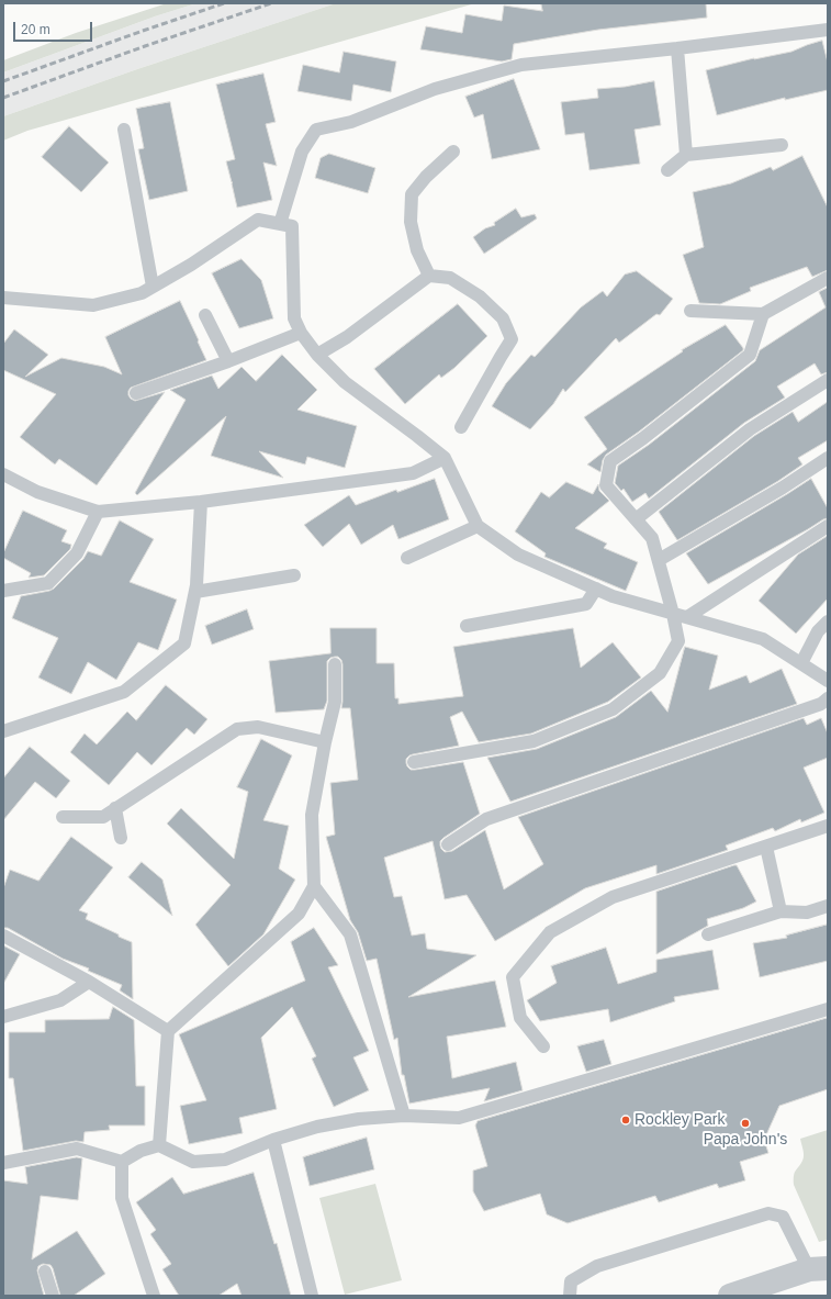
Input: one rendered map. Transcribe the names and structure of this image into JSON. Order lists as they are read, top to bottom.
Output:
{
  "places": ["Rockley Park", "Papa John's"],
  "scale_bar": "20 m"
}
